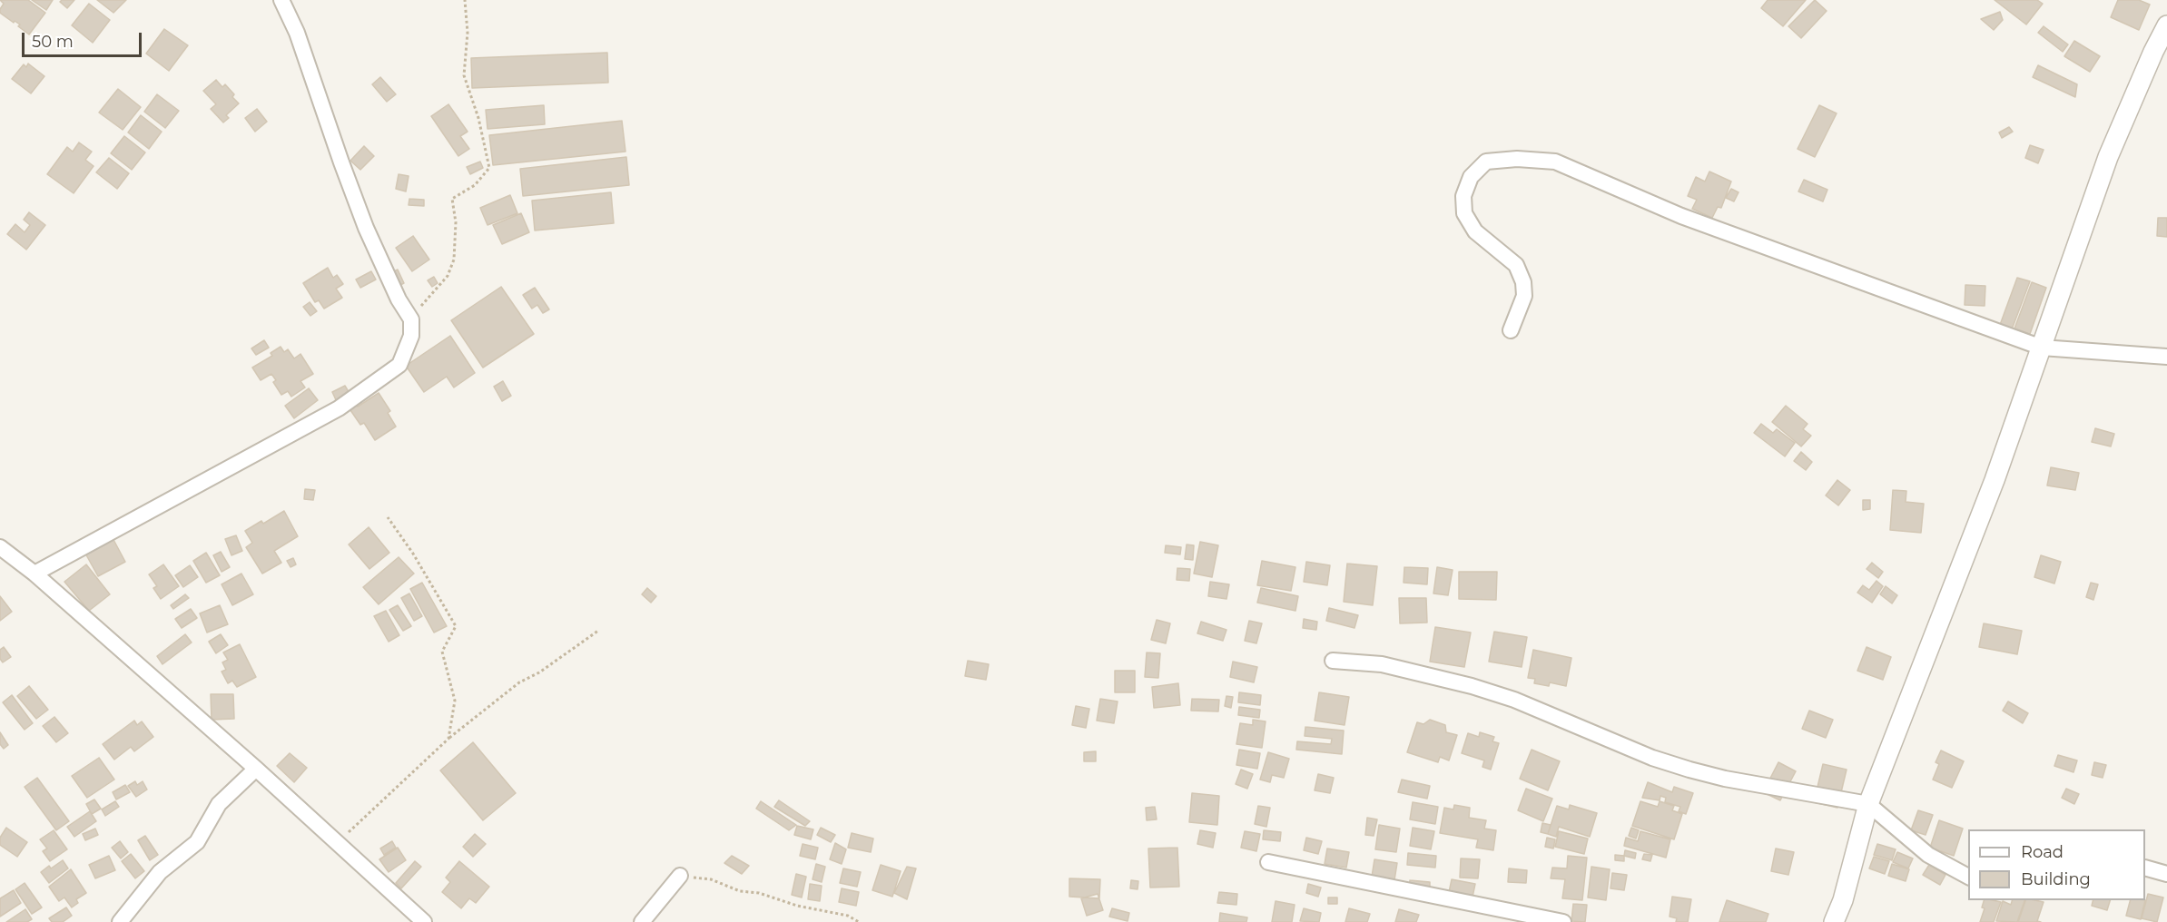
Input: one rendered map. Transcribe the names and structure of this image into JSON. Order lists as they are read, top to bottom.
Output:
{
  "legend": ["Road", "Building"],
  "scale_bar": "50 m"
}
